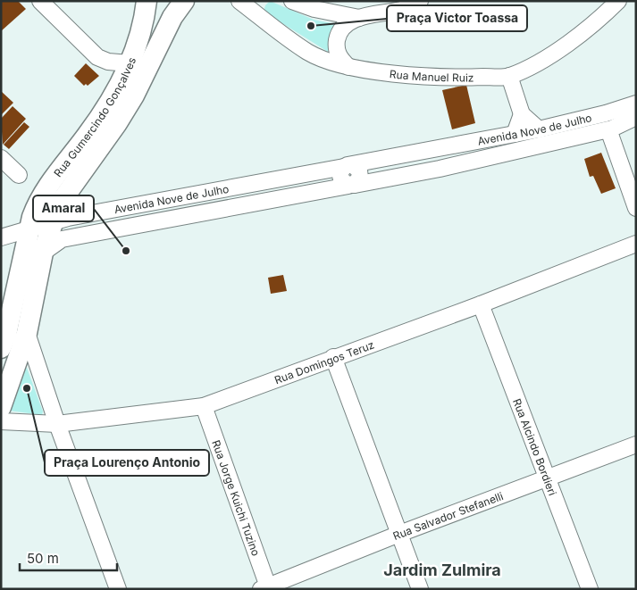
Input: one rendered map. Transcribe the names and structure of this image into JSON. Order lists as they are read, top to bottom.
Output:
{
  "streets": {
    "main road": ["Rua Gumercindo Gonçalves"],
    "street": [
      "Rua Manuel Ruiz",
      "Avenida Nove de Julho",
      "Rua Domingos Teruz",
      "Rua Alcindo Bordieri",
      "Rua Jorge Kuichi Tuzino",
      "Rua Salvador Stefanelli"
    ]
  },
  "crossings": [
    ["Rua Gumercindo Gonçalves", "Avenida Nove de Julho"],
    ["Rua Domingos Teruz", "Rua Alcindo Bordieri"],
    ["Rua Domingos Teruz", "Rua Jorge Kuichi Tuzino"],
    ["Rua Alcindo Bordieri", "Rua Salvador Stefanelli"],
    ["Rua Jorge Kuichi Tuzino", "Rua Salvador Stefanelli"]
  ],
  "districts": ["Jardim Zulmira"],
  "places": ["Praça Victor Toassa", "Amaral", "Praça Lourenço Antonio"],
  "scale_bar": "50 m"
}
